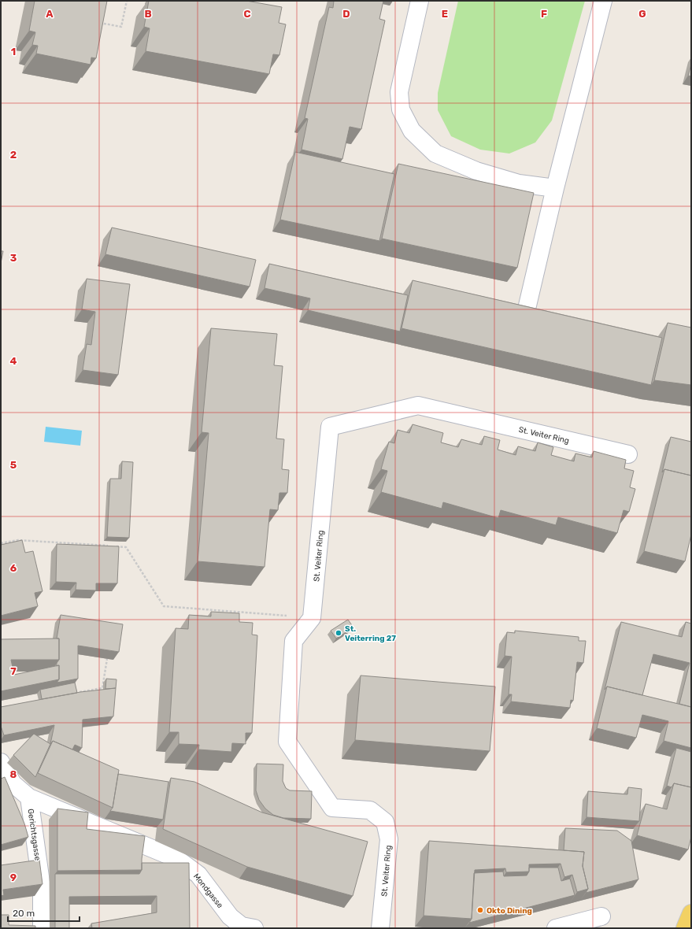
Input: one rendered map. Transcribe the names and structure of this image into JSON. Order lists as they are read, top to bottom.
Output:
{
  "streets": {
    "street": ["St. Veiter Ring", "Gerichtsgasse", "Mondgasse"]
  },
  "crossings": [
    ["Gerichtsgasse", "Mondgasse"]
  ],
  "places": ["St. Veiterring 27", "Okto Dining"],
  "scale_bar": "20 m",
  "grid": {
    "columns": [
      "A",
      "B",
      "C",
      "D",
      "E",
      "F",
      "G"
    ],
    "rows": [
      "1",
      "2",
      "3",
      "4",
      "5",
      "6",
      "7",
      "8",
      "9"
    ]
  }
}
